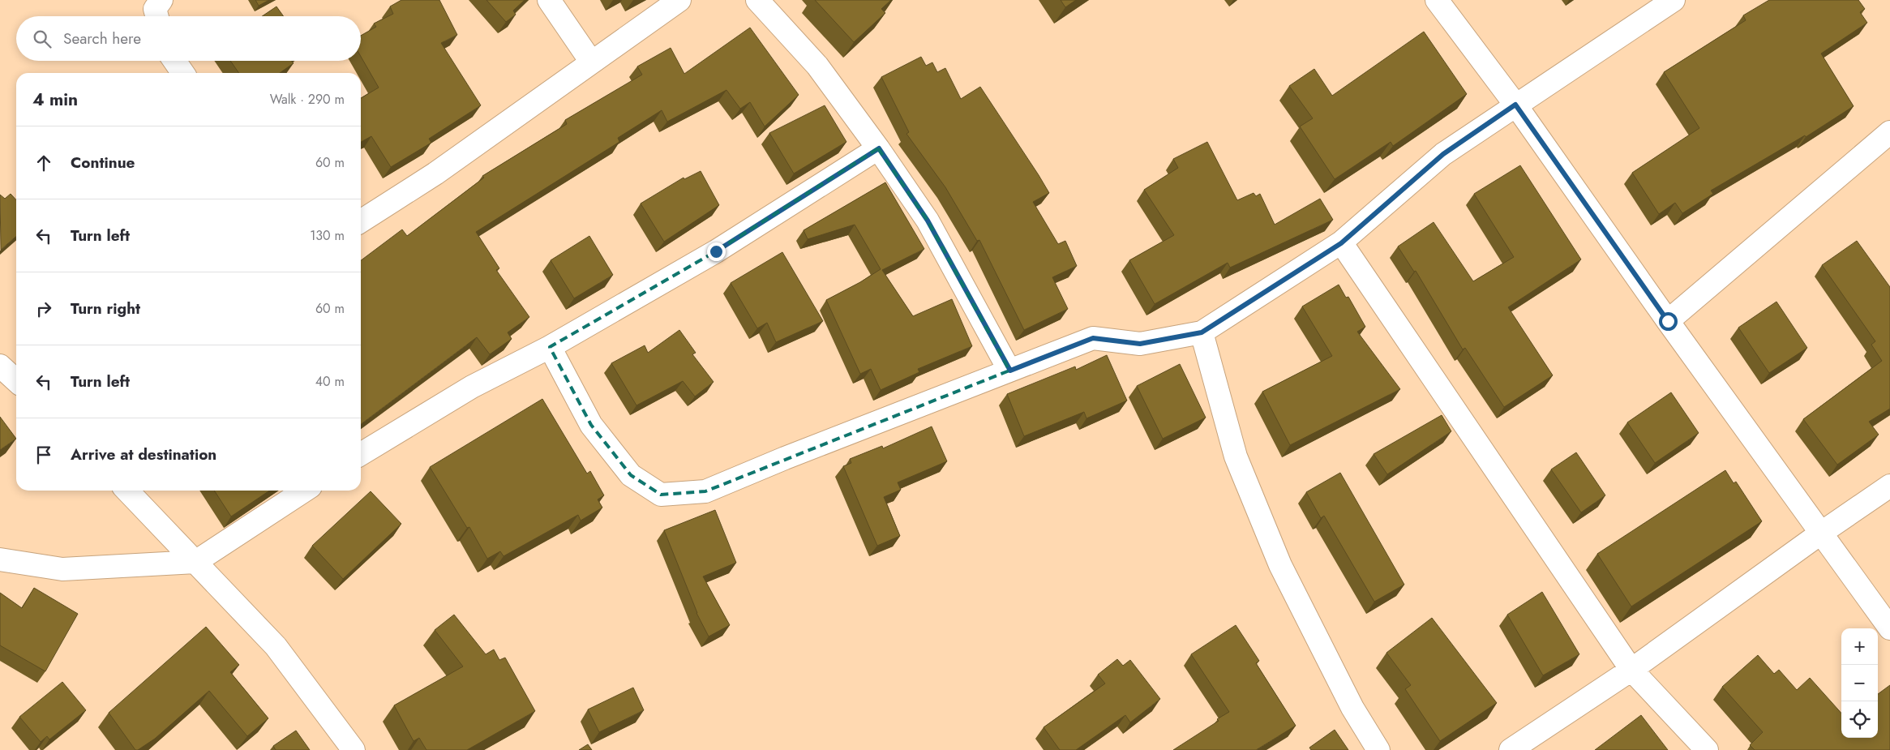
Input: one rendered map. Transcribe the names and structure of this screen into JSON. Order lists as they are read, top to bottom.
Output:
{
  "page": {
    "search": "Search here",
    "heading": ["4 min", "Walk · 290 m"],
    "list": [
      ["Continue", "60 m"],
      ["Turn left", "130 m"],
      ["Turn right", "60 m"],
      ["Turn left", "40 m"],
      "Arrive at destination"
    ],
    "map_buttons": ["+", "−"]
  }
}
